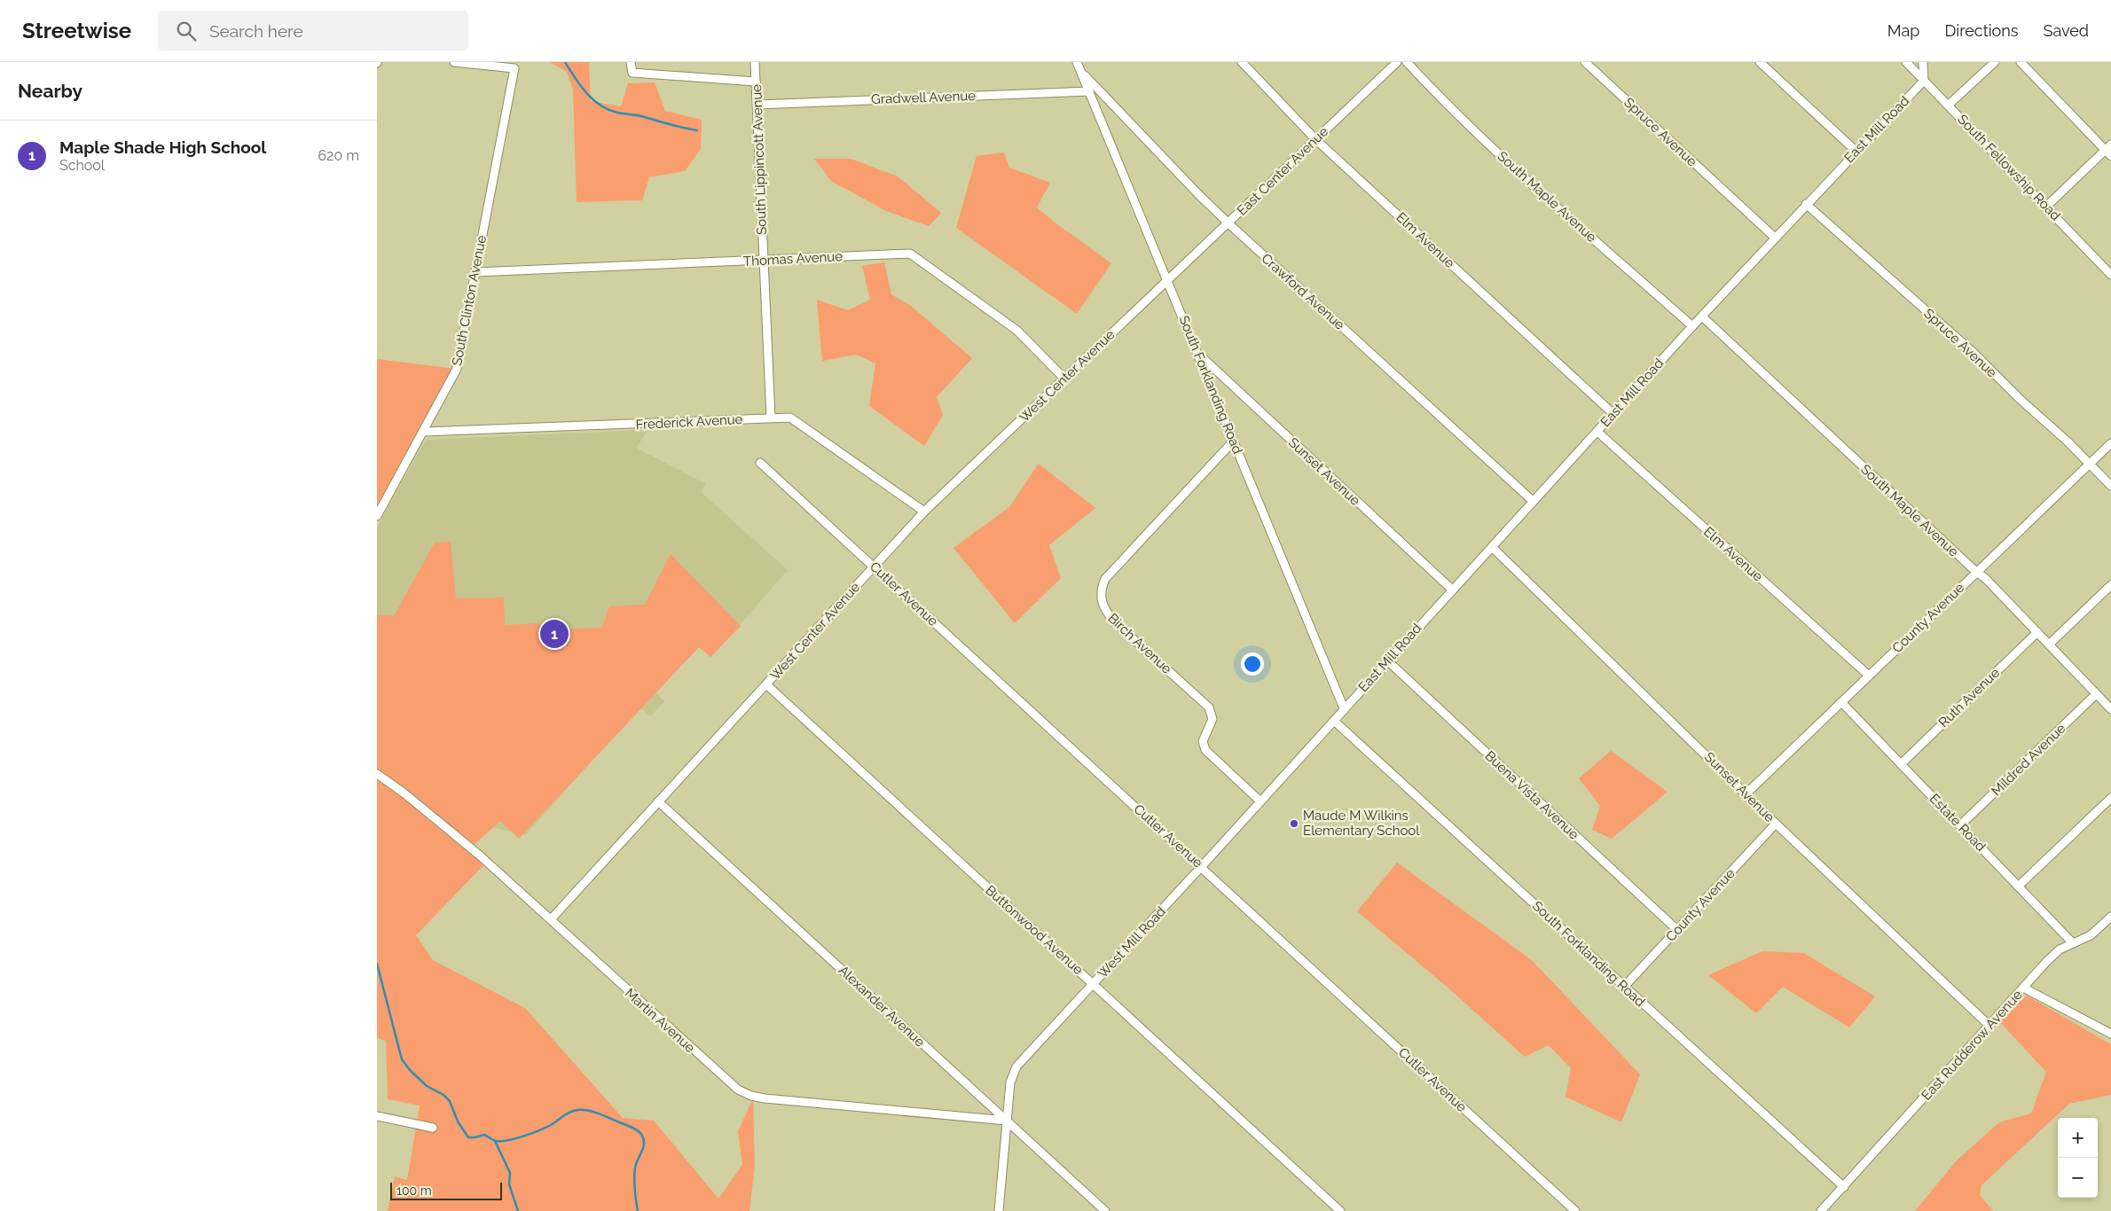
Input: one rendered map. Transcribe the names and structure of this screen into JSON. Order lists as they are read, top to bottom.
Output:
{
  "streets": {
    "street": [
      "Gradwell Avenue",
      "East Mill Road",
      "Spruce Avenue",
      "South Lippincott Avenue",
      "South Fellowship Road",
      "East Center Avenue",
      "South Maple Avenue",
      "Elm Avenue",
      "Thomas Avenue",
      "Crawford Avenue",
      "South Clinton Avenue",
      "West Center Avenue",
      "South Forklanding Road",
      "Frederick Avenue",
      "Sunset Avenue",
      "Cutler Avenue",
      "County Avenue",
      "Birch Avenue",
      "Ruth Avenue",
      "Mildred Avenue",
      "Buena Vista Avenue",
      "Estate Road",
      "Buttonwood Avenue",
      "West Mill Road",
      "Alexander Avenue",
      "Martin Avenue",
      "East Rudderow Avenue"
    ]
  },
  "crossings": [
    ["Gradwell Avenue", "South Lippincott Avenue"],
    ["Gradwell Avenue", "South Forklanding Road"],
    ["East Mill Road", "Spruce Avenue"],
    ["East Mill Road", "South Fellowship Road"],
    ["East Mill Road", "South Maple Avenue"],
    ["East Mill Road", "Elm Avenue"],
    ["East Mill Road", "Crawford Avenue"],
    ["East Mill Road", "South Forklanding Road"],
    ["East Mill Road", "Sunset Avenue"],
    ["East Mill Road", "Buena Vista Avenue"],
    ["East Mill Road", "West Mill Road"],
    ["Spruce Avenue", "County Avenue"],
    ["South Lippincott Avenue", "Thomas Avenue"],
    ["South Lippincott Avenue", "Frederick Avenue"],
    ["East Center Avenue", "Elm Avenue"],
    ["East Center Avenue", "Crawford Avenue"],
    ["East Center Avenue", "West Center Avenue"],
    ["East Center Avenue", "South Forklanding Road"],
    ["South Maple Avenue", "County Avenue"],
    ["South Maple Avenue", "Ruth Avenue"],
    ["South Maple Avenue", "Mildred Avenue"],
    ["Elm Avenue", "County Avenue"],
    ["Thomas Avenue", "South Clinton Avenue"],
    ["Thomas Avenue", "West Center Avenue"],
    ["Crawford Avenue", "South Forklanding Road"],
    ["South Clinton Avenue", "Frederick Avenue"],
    ["West Center Avenue", "South Forklanding Road"],
    ["West Center Avenue", "Frederick Avenue"],
    ["West Center Avenue", "Cutler Avenue"],
    ["West Center Avenue", "Buttonwood Avenue"],
    ["West Center Avenue", "Alexander Avenue"],
    ["West Center Avenue", "Martin Avenue"],
    ["South Forklanding Road", "Sunset Avenue"],
    ["South Forklanding Road", "County Avenue"],
    ["South Forklanding Road", "Birch Avenue"],
    ["South Forklanding Road", "West Mill Road"],
    ["South Forklanding Road", "East Rudderow Avenue"],
    ["Sunset Avenue", "County Avenue"],
    ["Sunset Avenue", "East Rudderow Avenue"],
    ["Cutler Avenue", "West Mill Road"],
    ["County Avenue", "Buena Vista Avenue"],
    ["County Avenue", "Estate Road"],
    ["Birch Avenue", "West Mill Road"],
    ["Ruth Avenue", "Estate Road"],
    ["Mildred Avenue", "Estate Road"],
    ["Estate Road", "East Rudderow Avenue"],
    ["Buttonwood Avenue", "West Mill Road"],
    ["West Mill Road", "Alexander Avenue"],
    ["West Mill Road", "Martin Avenue"],
    ["Alexander Avenue", "Martin Avenue"]
  ],
  "places": ["Maude M Wilkins Elementary School"],
  "scale_bar": "100 m",
  "page": {
    "header": "Streetwise",
    "search": "Search here",
    "nav": ["Map", "Directions", "Saved"],
    "heading": "Nearby",
    "list": [
      {
        "mark": "1",
        "name": "Maple Shade High School",
        "note": "School",
        "value": "620 m"
      }
    ],
    "pins": "1",
    "map_buttons": ["+", "−"],
    "scale": "100 m"
  }
}
